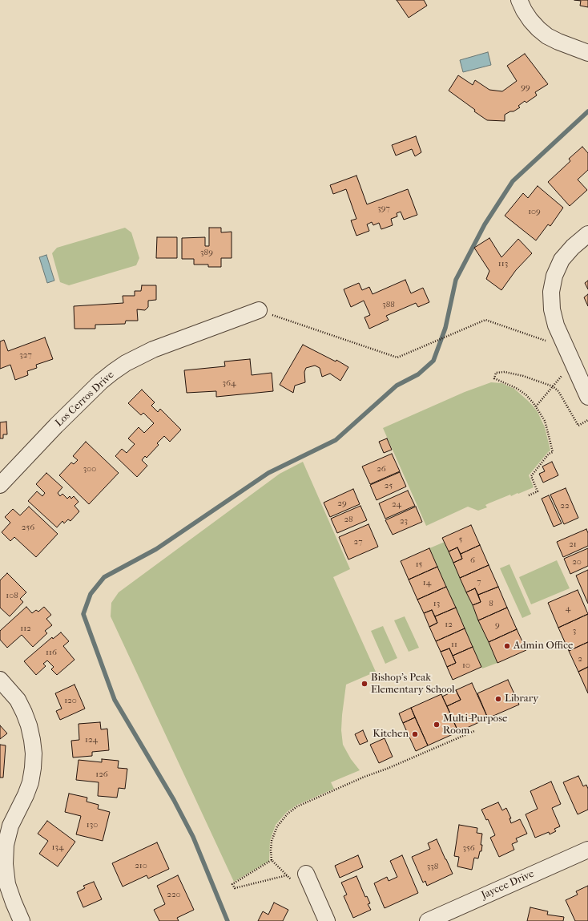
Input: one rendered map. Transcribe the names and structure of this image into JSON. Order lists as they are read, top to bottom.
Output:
{
  "streets": {
    "street": ["Los Cerros Drive", "Jaycee Drive"]
  },
  "places": [
    "Admin Office",
    "Bishop's Peak Elementary School",
    "Library",
    "Multi-Purpose Room",
    "Kitchen"
  ],
  "house_numbers": [
    "99",
    "397",
    "109",
    "389",
    "113",
    "388",
    "327",
    "364",
    "300",
    "26",
    "25",
    "29",
    "24",
    "22",
    "28",
    "23",
    "256",
    "5",
    "27",
    "21",
    "6",
    "20",
    "15",
    "7",
    "14",
    "108",
    "13",
    "8",
    "4",
    "12",
    "9",
    "112",
    "3",
    "11",
    "116",
    "2",
    "10",
    "120",
    "124",
    "126",
    "130",
    "134",
    "356",
    "210",
    "338",
    "220"
  ]
}
